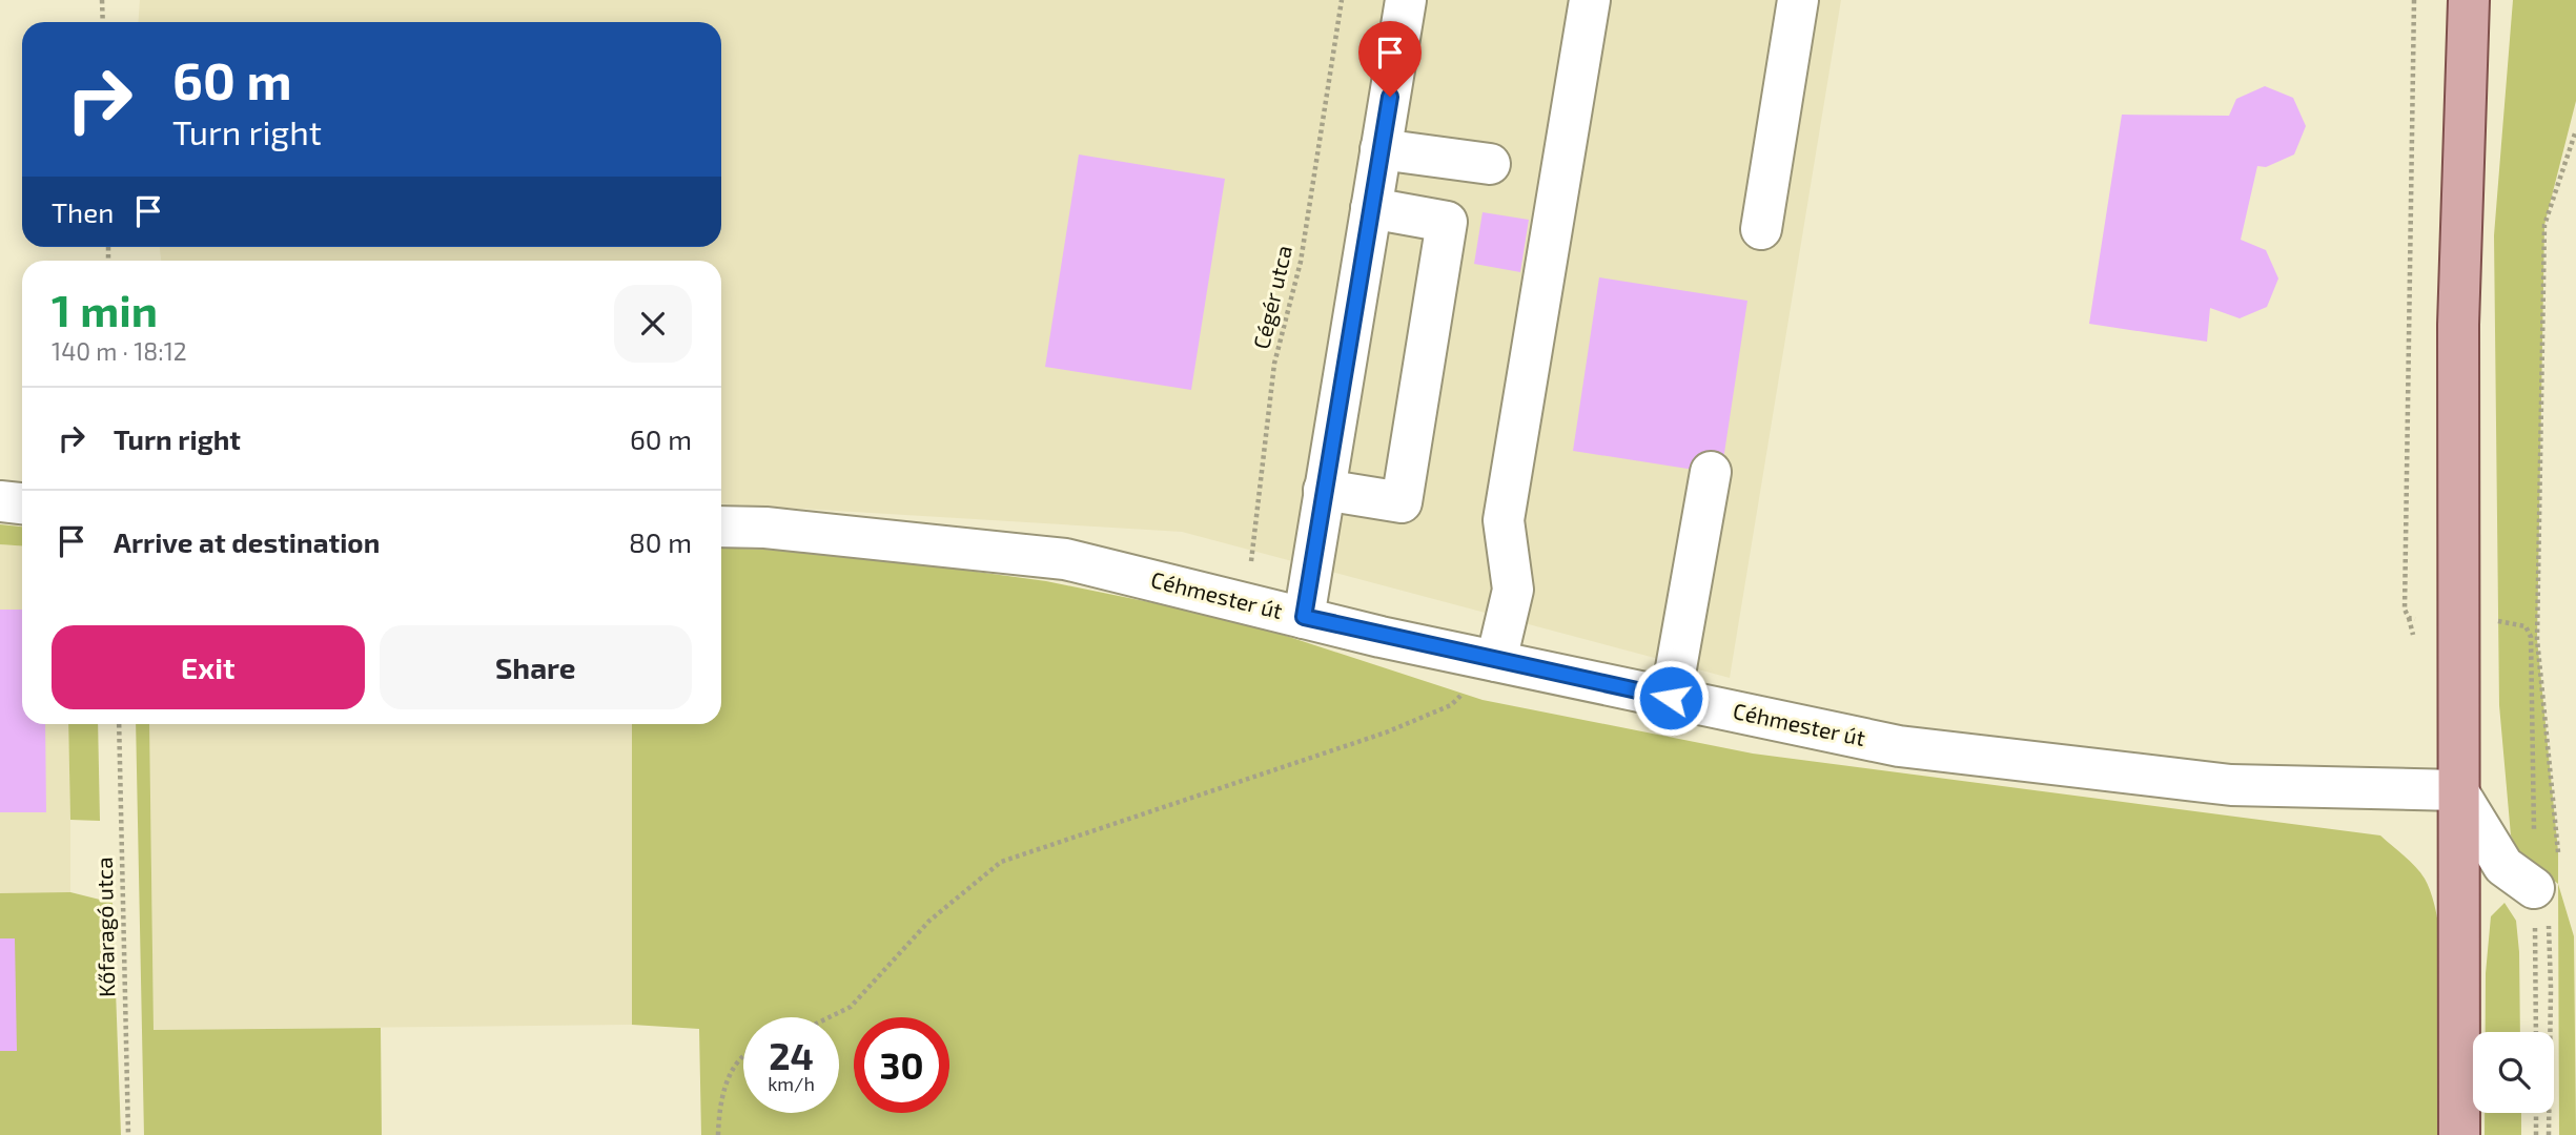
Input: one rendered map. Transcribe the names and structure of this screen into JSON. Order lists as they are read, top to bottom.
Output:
{
  "streets": {
    "street": ["Céhmester út"],
    "path": ["Cégér utca", "Kőfaragó utca"]
  },
  "crossings": [
    ["Cégér utca", "Céhmester út"]
  ],
  "page": {
    "turn": ["60 m", "Turn right"],
    "then": "Then",
    "heading": ["1 min", "140 m · 18:12"],
    "list": [
      {
        "name": "Turn right",
        "value": "60 m"
      },
      {
        "name": "Arrive at destination",
        "value": "80 m"
      }
    ],
    "buttons": ["Exit", "Share"],
    "speed": "24 km/h",
    "limit": "30"
  }
}
